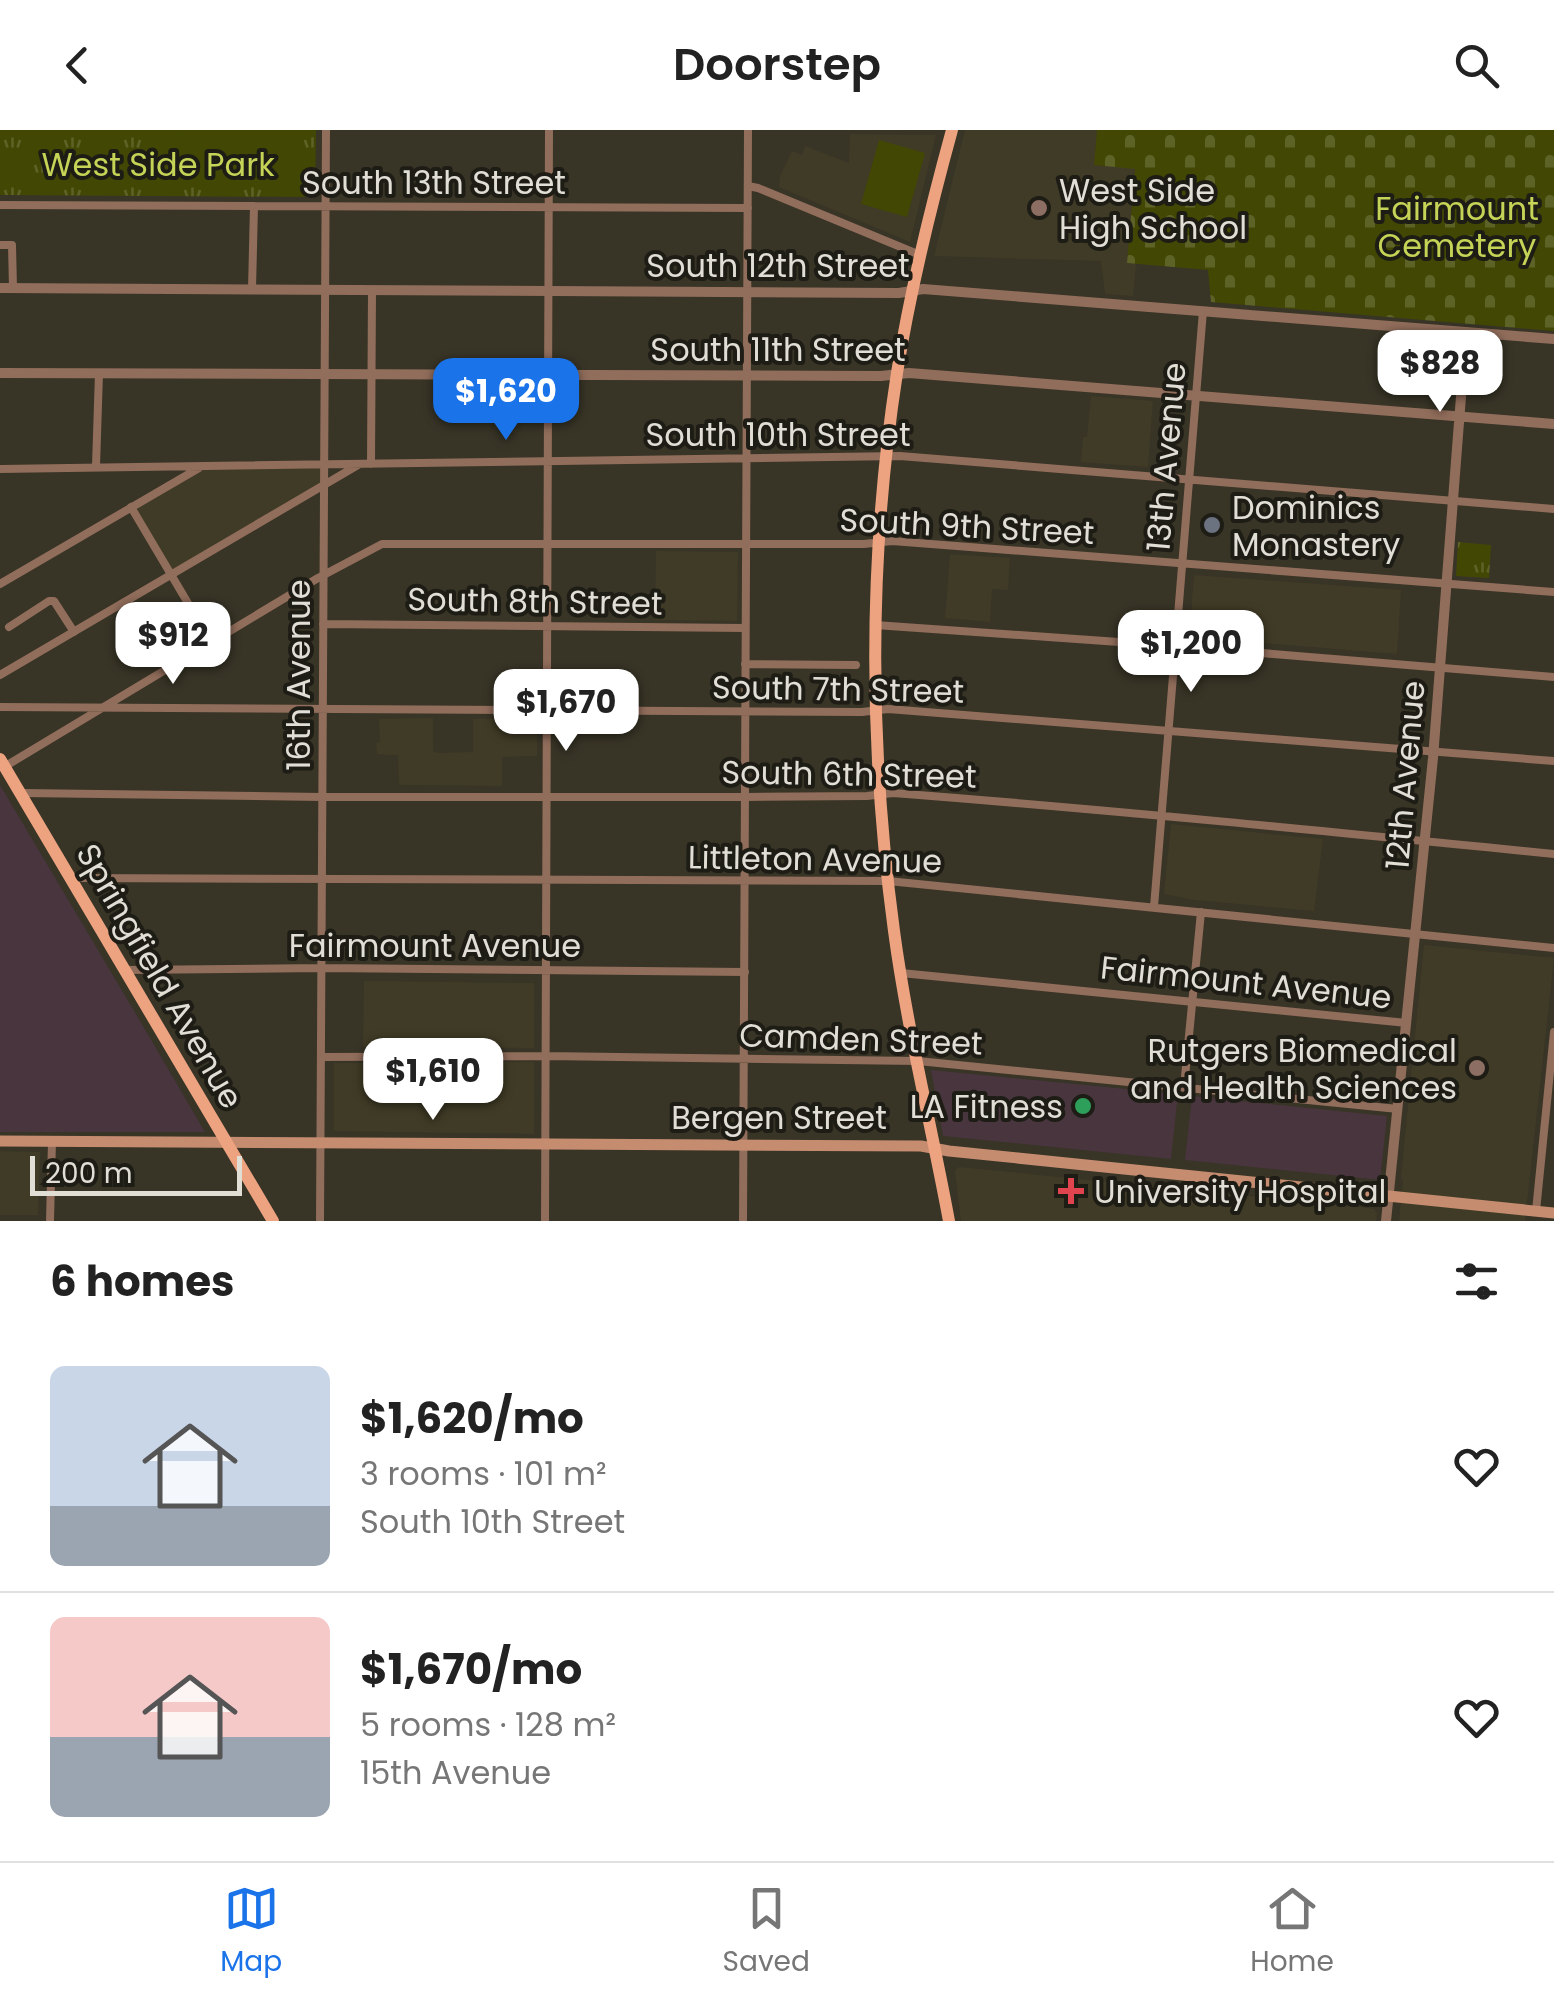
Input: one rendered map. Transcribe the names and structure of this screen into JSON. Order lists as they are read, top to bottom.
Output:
{
  "streets": {
    "main road": ["Springfield Avenue", "Bergen Street"],
    "street": [
      "South 13th Street",
      "South 12th Street",
      "South 11th Street",
      "South 10th Street",
      "13th Avenue",
      "South 9th Street",
      "South 8th Street",
      "16th Avenue",
      "South 7th Street",
      "South 6th Street",
      "12th Avenue",
      "Littleton Avenue",
      "Fairmount Avenue",
      "Camden Street"
    ]
  },
  "crossings": [
    ["South 13th Street", "16th Avenue"],
    ["South 12th Street", "13th Avenue"],
    ["South 12th Street", "16th Avenue"],
    ["South 12th Street", "12th Avenue"],
    ["South 11th Street", "13th Avenue"],
    ["South 11th Street", "16th Avenue"],
    ["South 11th Street", "12th Avenue"],
    ["South 10th Street", "13th Avenue"],
    ["South 10th Street", "16th Avenue"],
    ["South 10th Street", "12th Avenue"],
    ["13th Avenue", "South 9th Street"],
    ["13th Avenue", "South 7th Street"],
    ["13th Avenue", "South 6th Street"],
    ["13th Avenue", "Littleton Avenue"],
    ["South 9th Street", "16th Avenue"],
    ["South 9th Street", "South 7th Street"],
    ["South 9th Street", "12th Avenue"],
    ["South 9th Street", "Springfield Avenue"],
    ["South 8th Street", "16th Avenue"],
    ["16th Avenue", "South 7th Street"],
    ["16th Avenue", "South 6th Street"],
    ["16th Avenue", "Littleton Avenue"],
    ["16th Avenue", "Fairmount Avenue"],
    ["16th Avenue", "Camden Street"],
    ["16th Avenue", "Bergen Street"],
    ["South 7th Street", "12th Avenue"],
    ["South 6th Street", "12th Avenue"],
    ["South 6th Street", "Springfield Avenue"],
    ["12th Avenue", "Littleton Avenue"],
    ["12th Avenue", "Fairmount Avenue"],
    ["12th Avenue", "Camden Street"],
    ["12th Avenue", "Bergen Street"],
    ["Littleton Avenue", "Springfield Avenue"],
    ["Fairmount Avenue", "Springfield Avenue"],
    ["Springfield Avenue", "Bergen Street"]
  ],
  "parks": ["West Side Park", "Fairmount Cemetery"],
  "places": {
    "other": [
      "West Side High School",
      "Dominics Monastery",
      "Rutgers Biomedical and Health Sciences",
      "LA Fitness"
    ],
    "health": ["University Hospital"]
  },
  "scale_bar": "200 m",
  "page": {
    "header": "Doorstep",
    "price": [
      "$828",
      "$1,620",
      "$912",
      "$1,200",
      "$1,670",
      "$1,610"
    ],
    "scale": "200 m",
    "heading": "6 homes",
    "list": [
      {
        "name": "$1,620/mo",
        "note": "3 rooms · 101 m² · South 10th Street"
      },
      {
        "name": "$1,670/mo",
        "note": "5 rooms · 128 m² · 15th Avenue"
      }
    ],
    "tabs": ["Map", "Saved", "Home"]
  }
}
